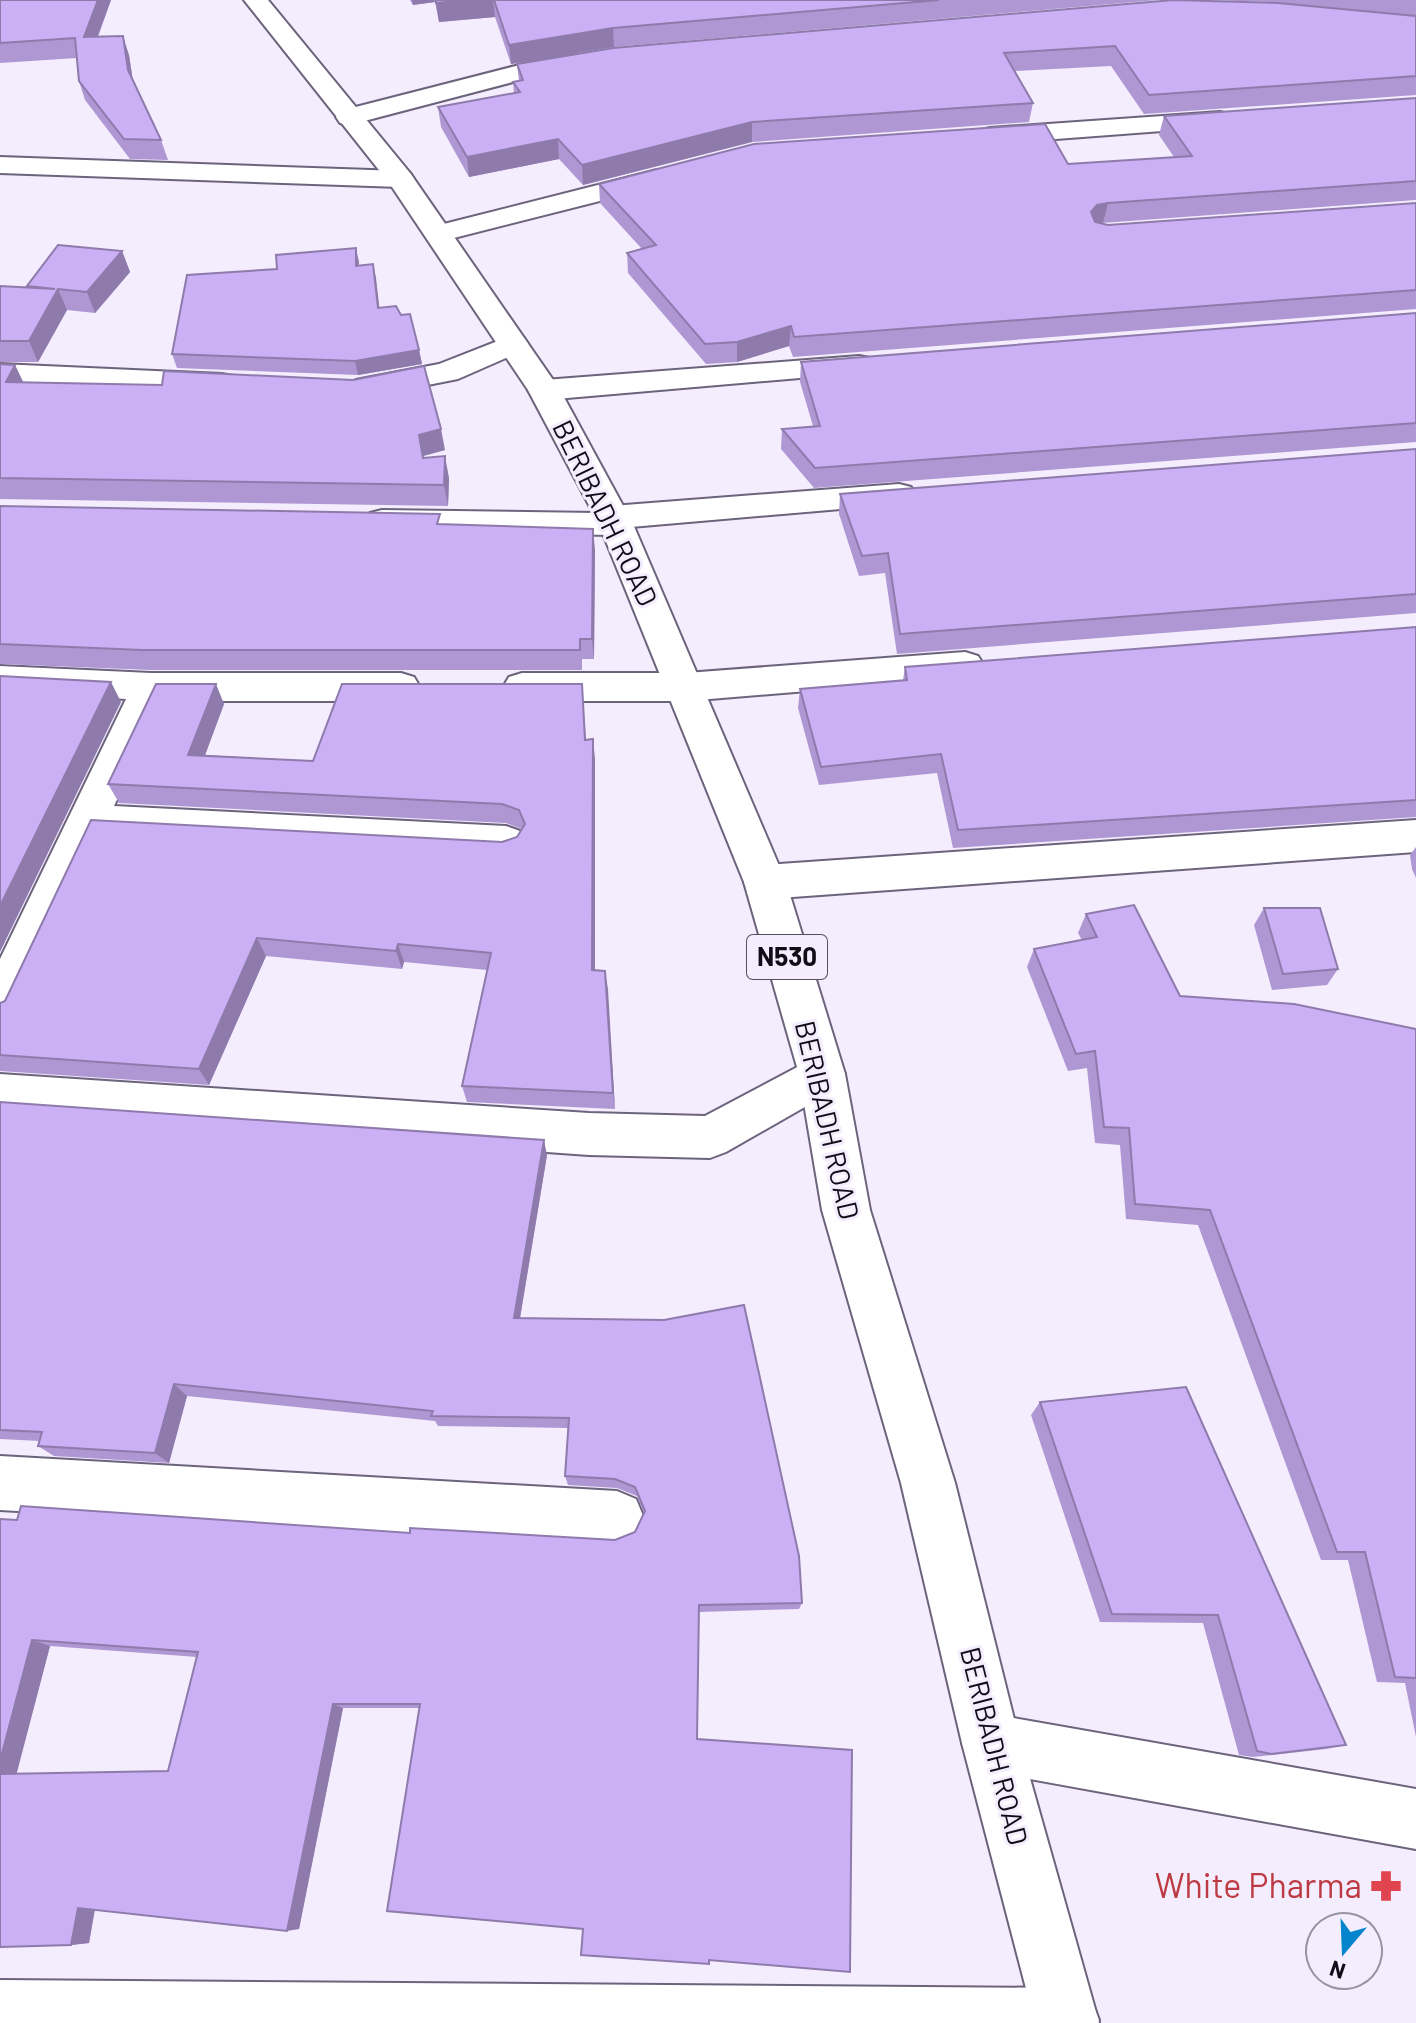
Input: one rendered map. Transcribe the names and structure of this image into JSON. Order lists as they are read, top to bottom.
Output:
{
  "streets": {
    "main road": ["BERIBADH ROAD", "N530"]
  },
  "places": {
    "pharmacy": ["White Pharma"]
  },
  "north": "bottom"
}
